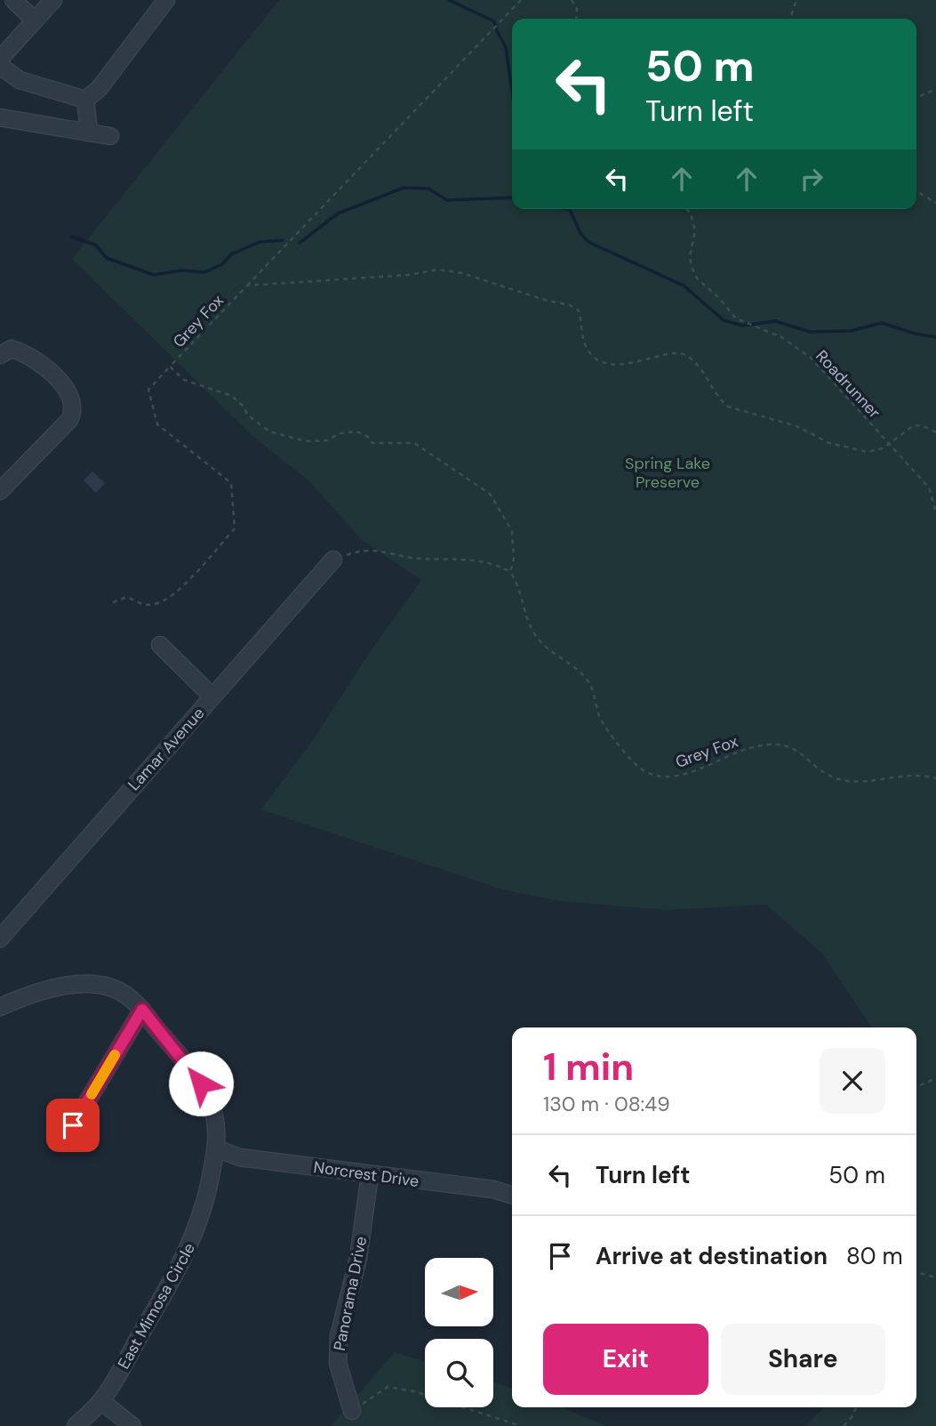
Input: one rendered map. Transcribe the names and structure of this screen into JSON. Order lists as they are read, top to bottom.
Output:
{
  "streets": {
    "street": [
      "Lamar Avenue",
      "Norcrest Drive",
      "Panorama Drive",
      "East Mimosa Circle"
    ],
    "path": ["Grey Fox", "Roadrunner"]
  },
  "crossings": [
    ["Norcrest Drive", "Panorama Drive"],
    ["Norcrest Drive", "East Mimosa Circle"]
  ],
  "parks": ["Spring Lake Preserve"],
  "north": "right",
  "page": {
    "turn": ["50 m", "Turn left"],
    "heading": ["1 min", "130 m · 08:49"],
    "list": [
      {
        "name": "Turn left",
        "value": "50 m"
      },
      {
        "name": "Arrive at destination",
        "value": "80 m"
      }
    ],
    "buttons": ["Exit", "Share"]
  }
}
